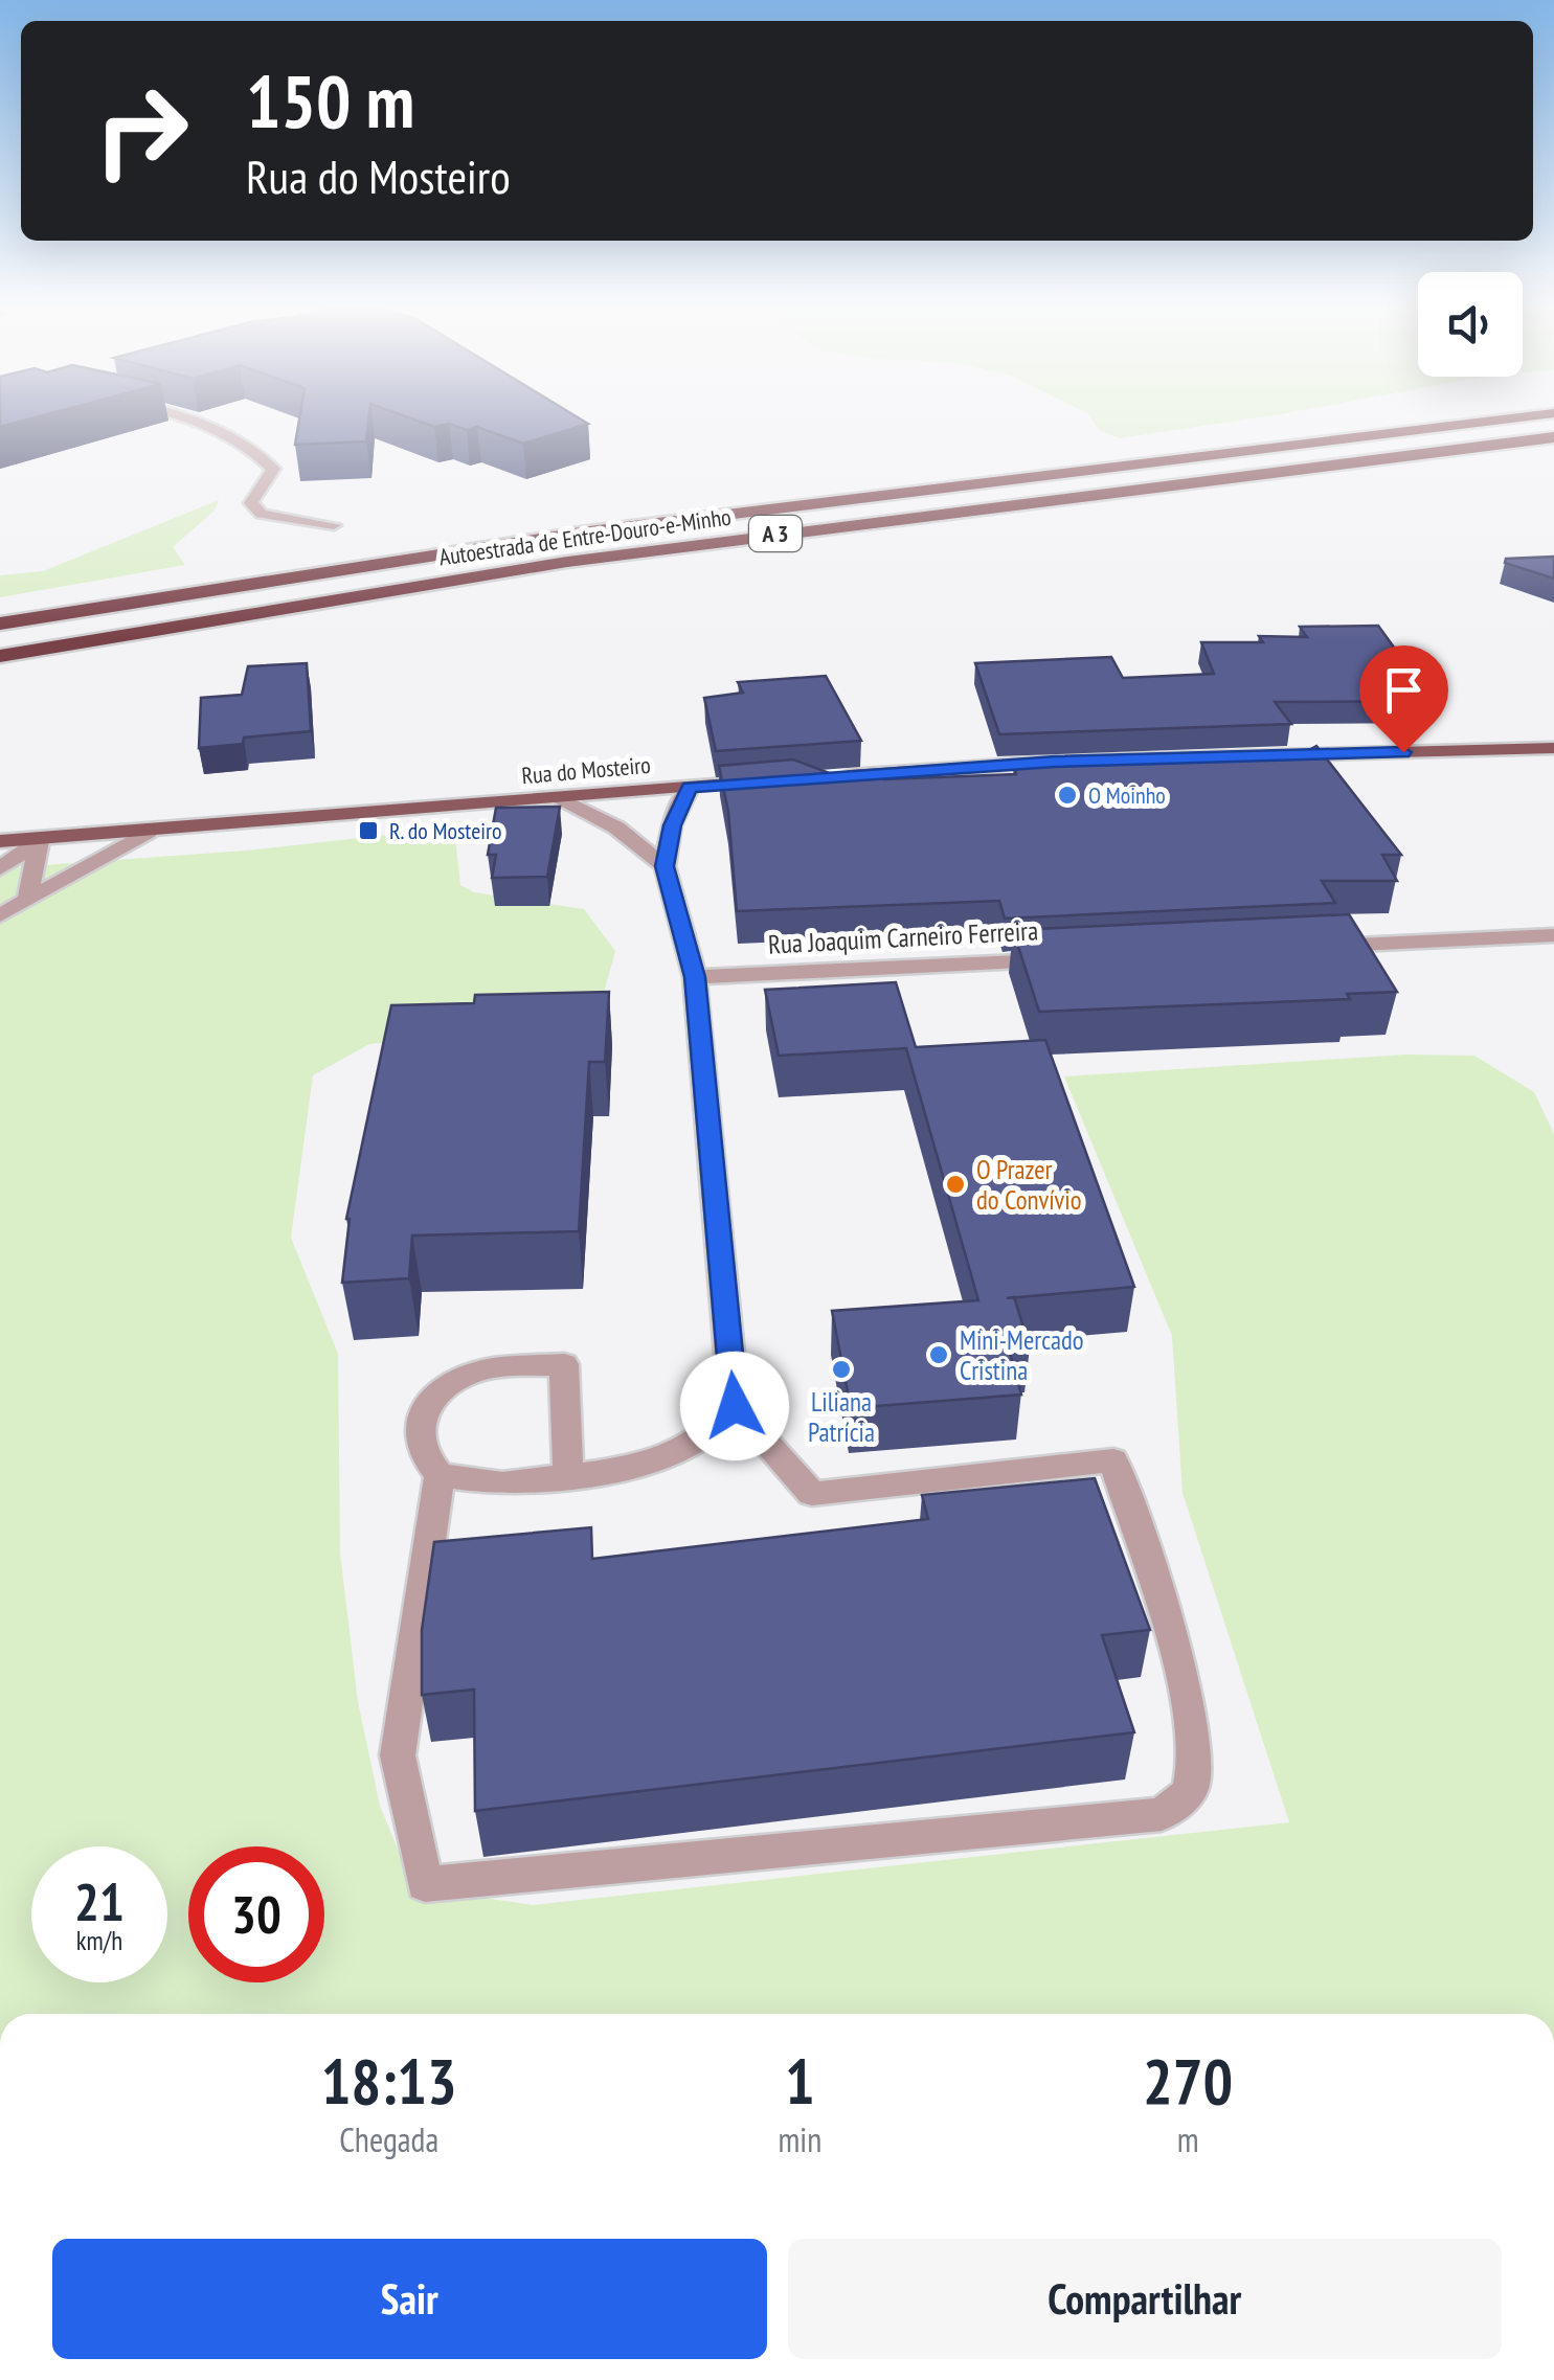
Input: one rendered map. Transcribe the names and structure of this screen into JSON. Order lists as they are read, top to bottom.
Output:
{
  "streets": {
    "highway": ["A 3", "Autoestrada de Entre-Douro-e-Minho"],
    "main road": ["Rua do Mosteiro"],
    "street": ["Rua Joaquim Carneiro Ferreira"]
  },
  "places": {
    "other": [
      "O Moinho",
      "O Prazer do Convívio",
      "Mini-Mercado Cristina",
      "Liliana Patrícia"
    ],
    "transit": ["R. do Mosteiro"]
  },
  "page": {
    "turn": ["150 m", "Rua do Mosteiro"],
    "speed": "21 km/h",
    "limit": "30",
    "eta": [
      "18:13",
      "Chegada",
      "1",
      "min",
      "270",
      "m"
    ],
    "buttons": ["Sair", "Compartilhar"]
  }
}
